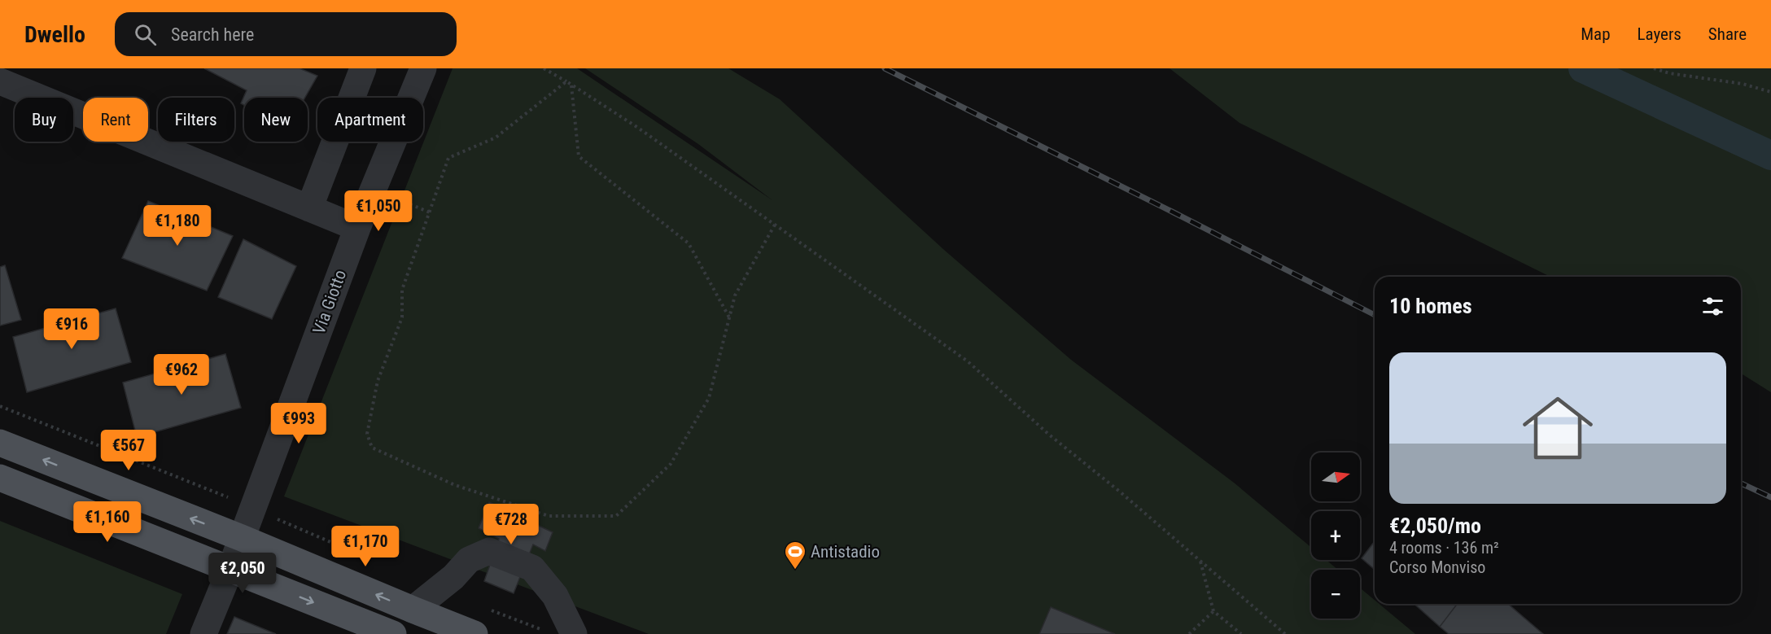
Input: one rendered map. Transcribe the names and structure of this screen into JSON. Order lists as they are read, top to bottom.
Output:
{
  "streets": {
    "street": ["Via Giotto"]
  },
  "places": {
    "sports": ["Antistadio"]
  },
  "north": "right",
  "page": {
    "header": "Dwello",
    "search": "Search here",
    "nav": ["Map", "Layers", "Share"],
    "chip": [
      "Buy",
      "Rent",
      "Filters",
      "New",
      "Apartment"
    ],
    "price": [
      "€1,050",
      "€1,180",
      "€916",
      "€962",
      "€993",
      "€567",
      "€1,160",
      "€728",
      "€1,170",
      "€2,050"
    ],
    "heading": "10 homes",
    "list": [
      {
        "name": "€2,050/mo",
        "note": "4 rooms · 136 m² · Corso Monviso"
      }
    ],
    "map_buttons": ["+", "−"]
  }
}
